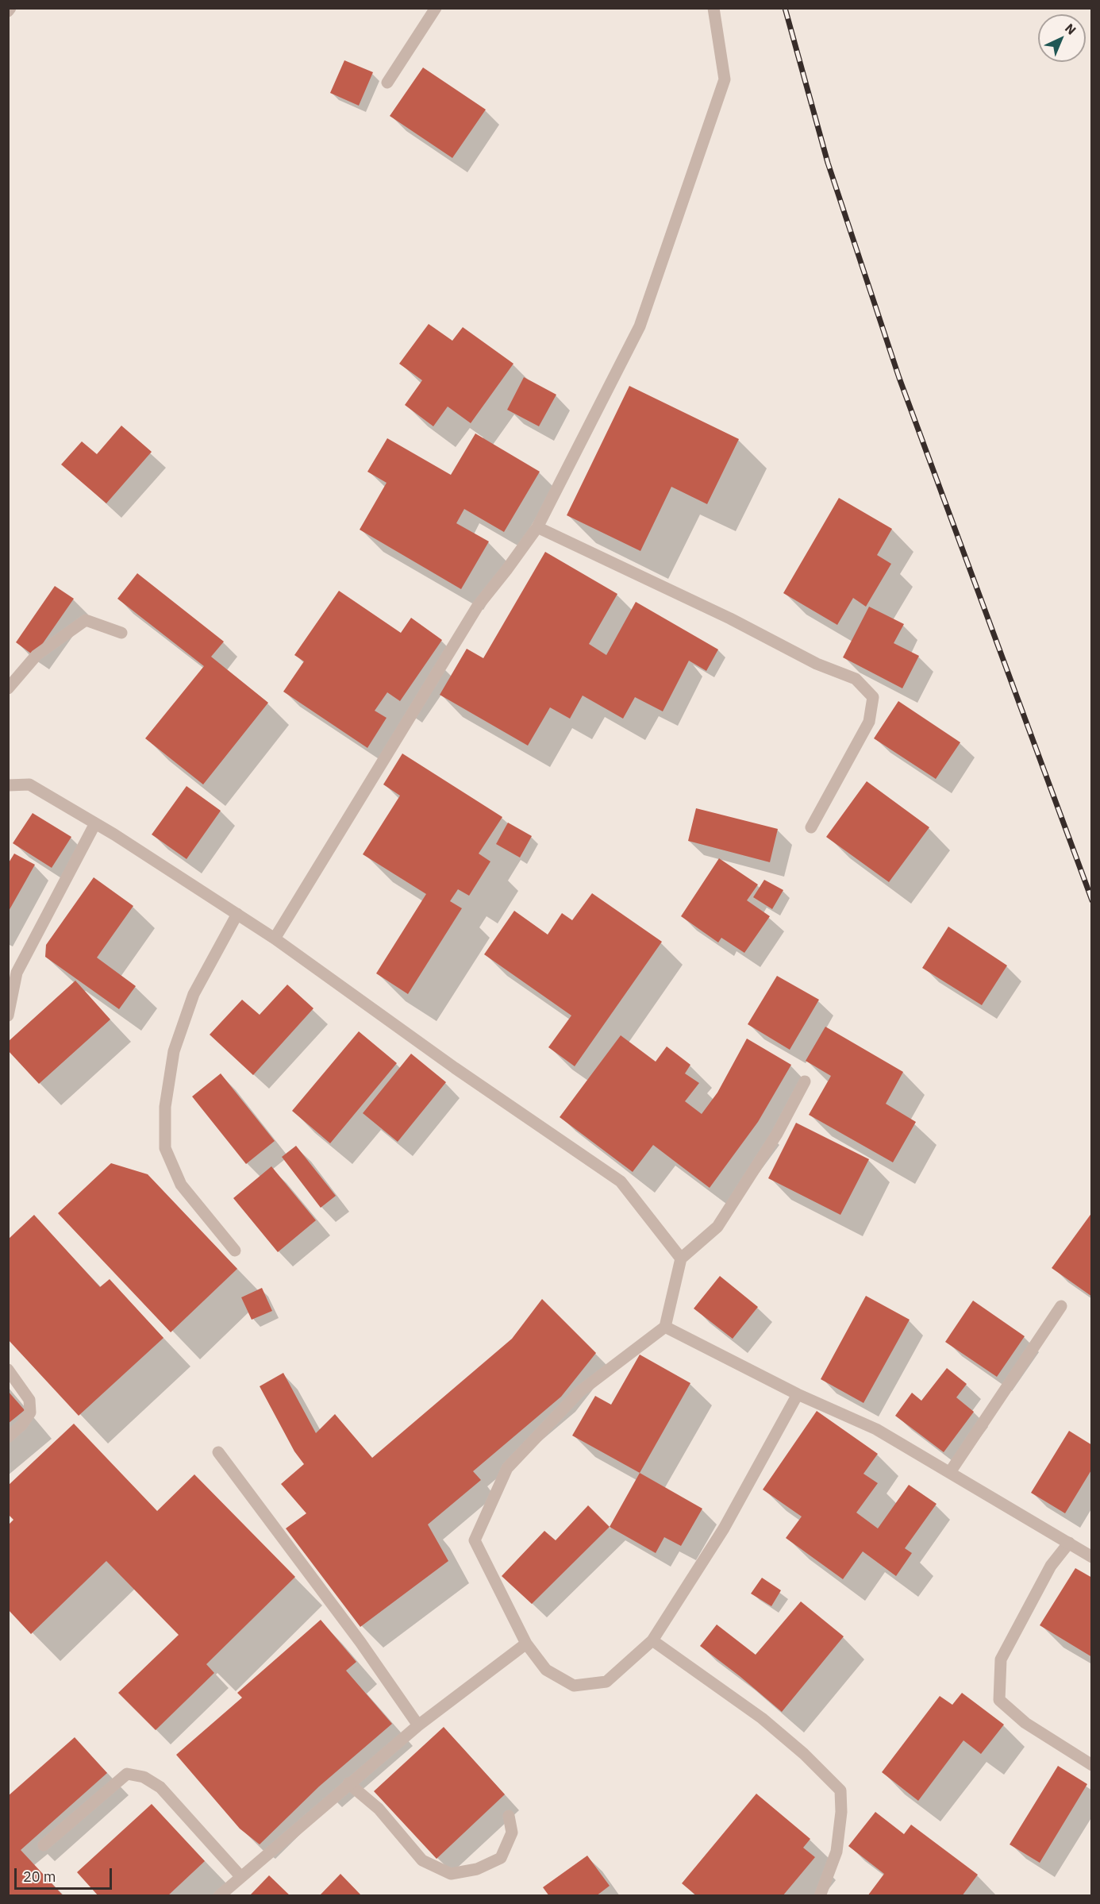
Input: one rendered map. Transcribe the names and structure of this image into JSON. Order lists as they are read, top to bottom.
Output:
{
  "scale_bar": "20 m",
  "north": "top right"
}
